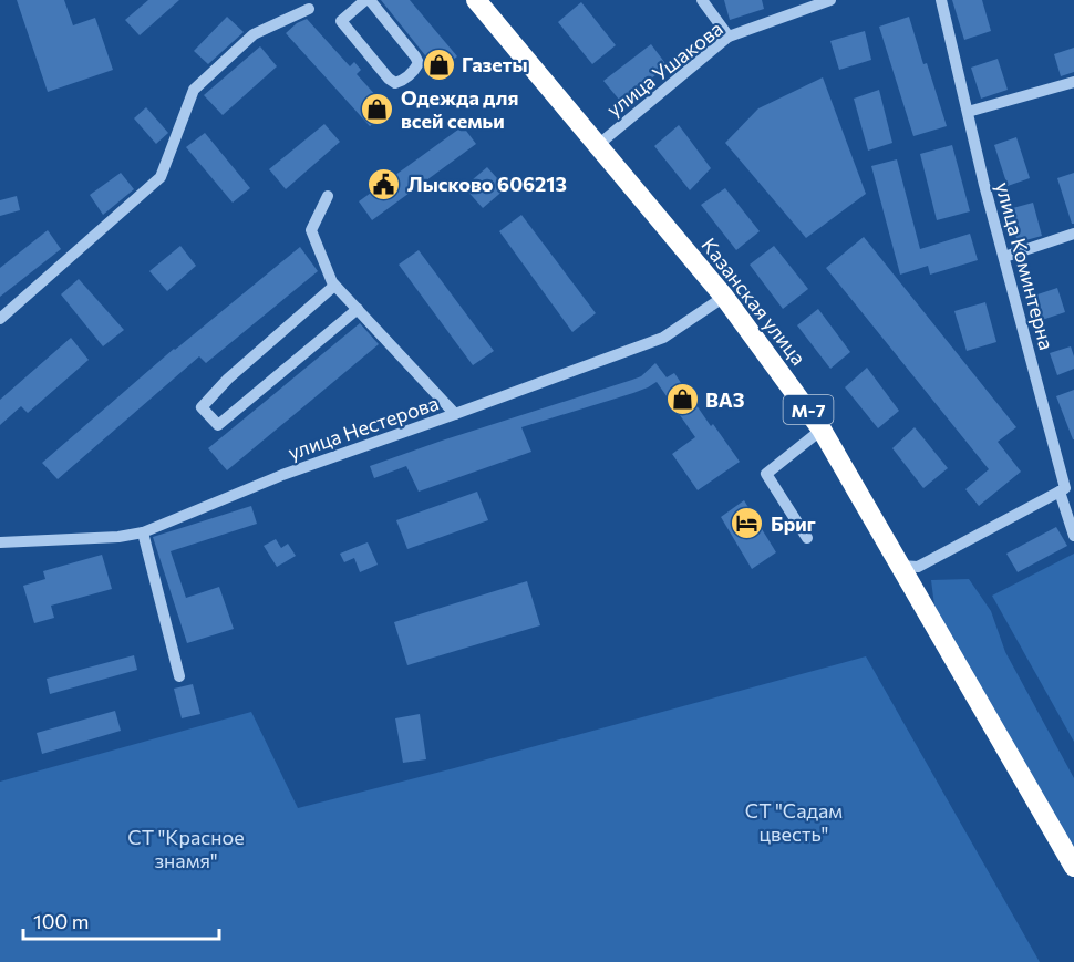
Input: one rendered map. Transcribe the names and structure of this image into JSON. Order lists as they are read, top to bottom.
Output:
{
  "streets": {
    "highway": ["Казанская улица", "М-7"],
    "street": ["улица Ушакова", "улица Коминтерна", "улица Нестерова"]
  },
  "crossings": [
    ["улица Ушакова", "Казанская улица"],
    ["Казанская улица", "улица Нестерова"]
  ],
  "parks": ["СТ \"Садам цвесть\"", "СТ \"Красное знамя\""],
  "places": {
    "shop": ["Газеты", "Одежда для всей семьи", "ВАЗ"],
    "public building": ["Лысково 606213"],
    "hotel": ["Бриг"]
  },
  "scale_bar": "100 m"
}
